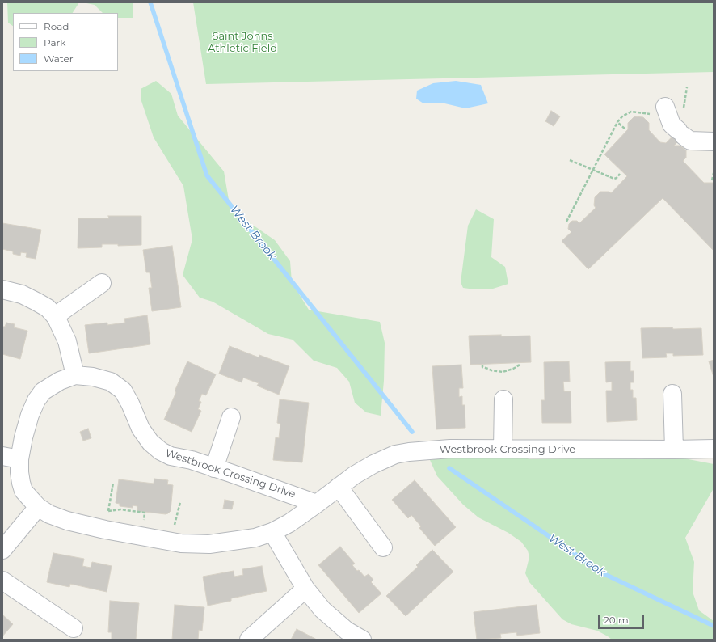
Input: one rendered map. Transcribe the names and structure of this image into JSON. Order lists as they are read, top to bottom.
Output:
{
  "streets": {
    "street": ["Westbrook Crossing Drive"]
  },
  "water": ["West Brook"],
  "parks": ["Saint Johns Athletic Field"],
  "legend": ["Road", "Park", "Water"],
  "scale_bar": "20 m"
}
